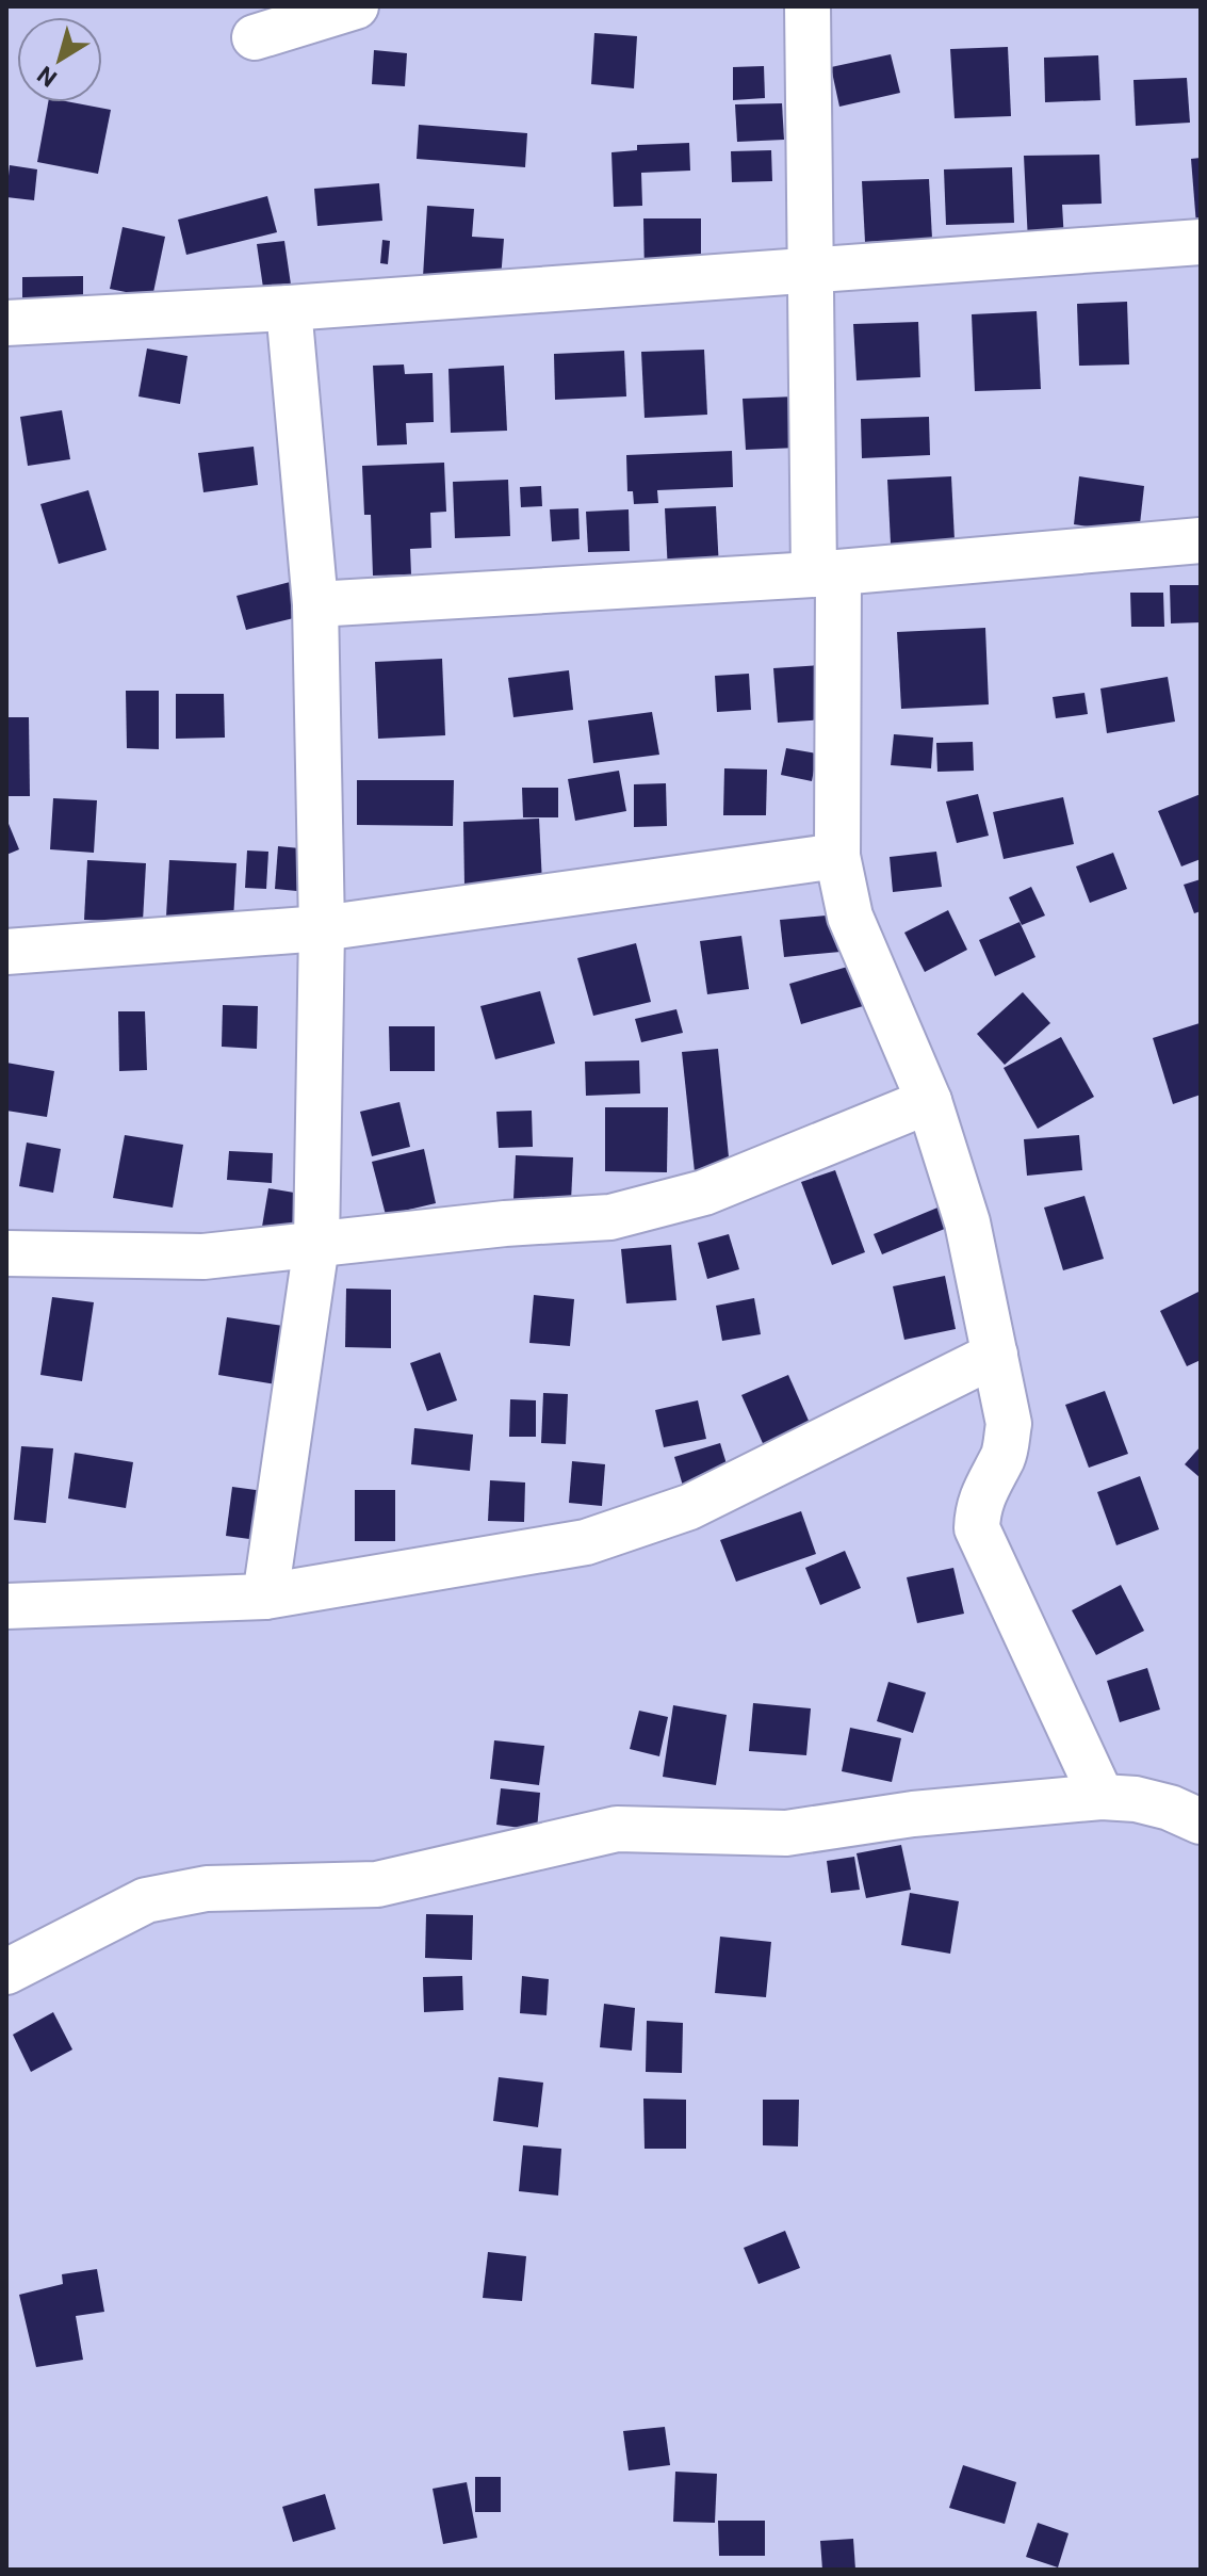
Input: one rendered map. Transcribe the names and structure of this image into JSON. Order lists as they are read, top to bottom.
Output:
{
  "north": "bottom left"
}
